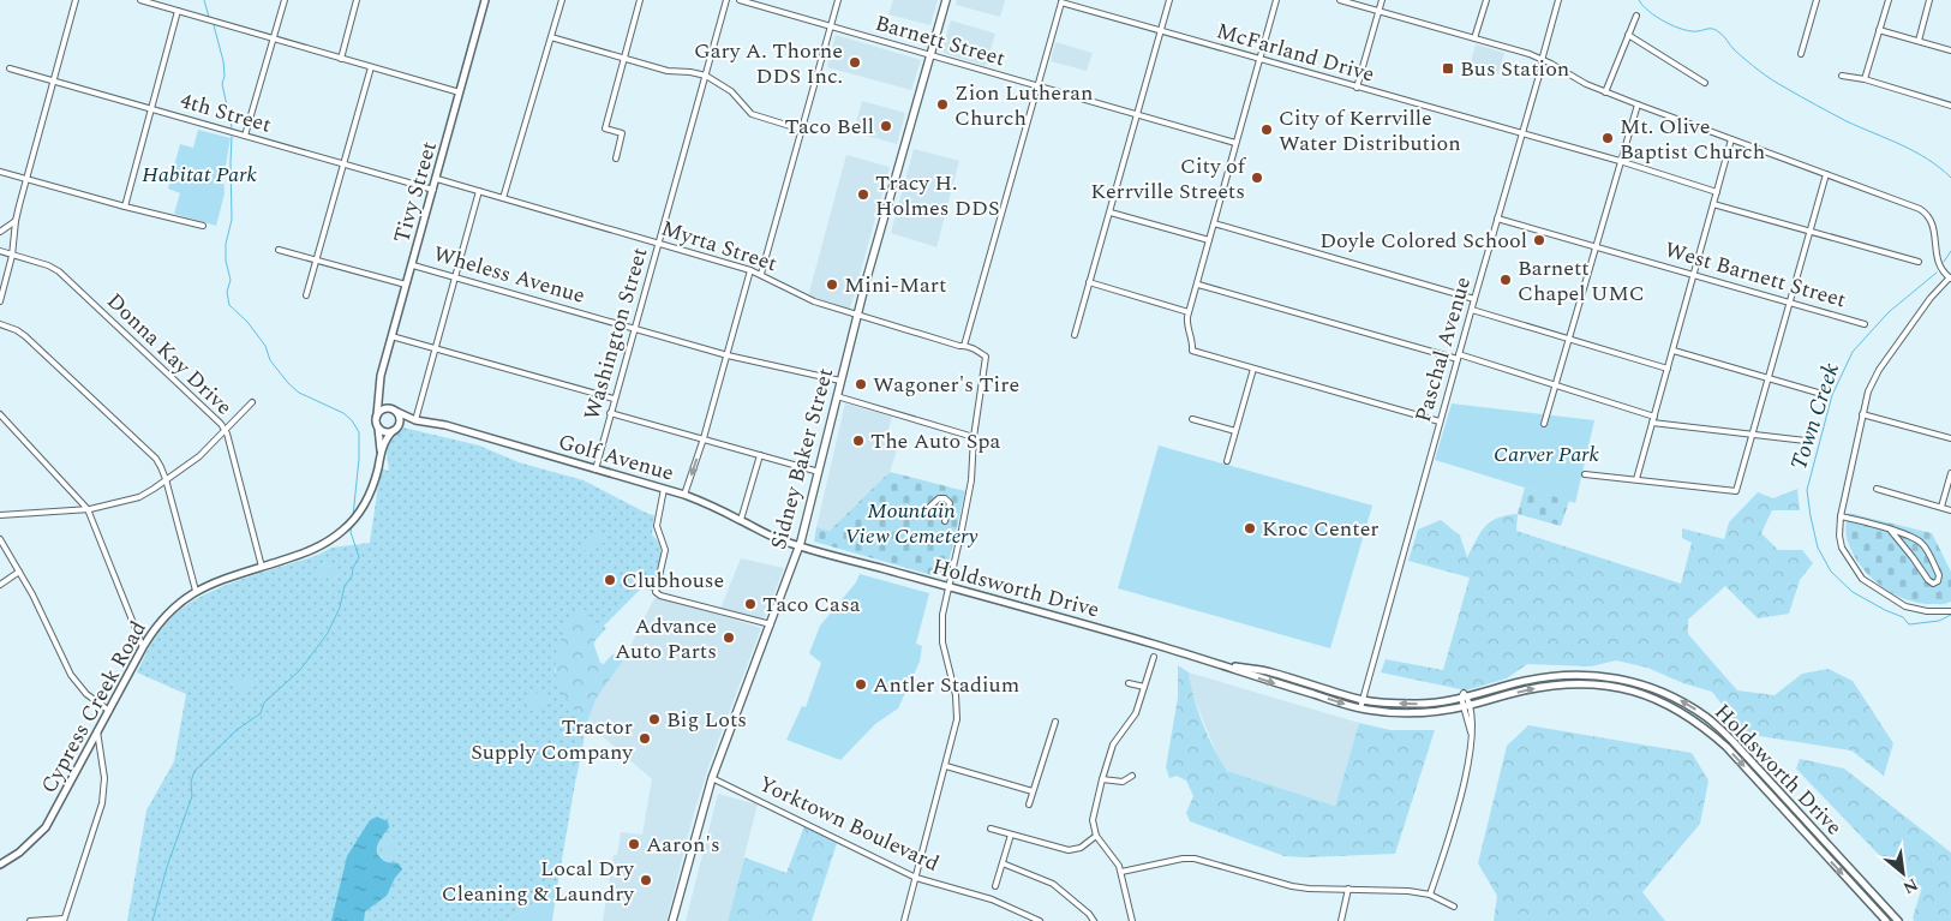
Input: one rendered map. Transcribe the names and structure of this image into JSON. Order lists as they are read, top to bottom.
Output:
{
  "streets": {
    "main road": [
      "Tivy Street",
      "Golf Avenue",
      "Sidney Baker Street",
      "Holdsworth Drive",
      "Cypress Creek Road"
    ],
    "street": [
      "Barnett Street",
      "McFarland Drive",
      "4th Street",
      "Myrta Street",
      "Wheless Avenue",
      "West Barnett Street",
      "Washington Street",
      "Paschal Avenue",
      "Donna Kay Drive",
      "Yorktown Boulevard"
    ]
  },
  "crossings": [
    ["Barnett Street", "Sidney Baker Street"],
    ["McFarland Drive", "Paschal Avenue"],
    ["4th Street", "Tivy Street"],
    ["Tivy Street", "Myrta Street"],
    ["Tivy Street", "Wheless Avenue"],
    ["Tivy Street", "Golf Avenue"],
    ["Tivy Street", "Cypress Creek Road"],
    ["Myrta Street", "Washington Street"],
    ["Myrta Street", "Sidney Baker Street"],
    ["Wheless Avenue", "Washington Street"],
    ["Wheless Avenue", "Sidney Baker Street"],
    ["West Barnett Street", "Paschal Avenue"],
    ["Washington Street", "Golf Avenue"],
    ["Paschal Avenue", "Holdsworth Drive"],
    ["Donna Kay Drive", "Cypress Creek Road"],
    ["Golf Avenue", "Sidney Baker Street"],
    ["Golf Avenue", "Holdsworth Drive"],
    ["Golf Avenue", "Cypress Creek Road"],
    ["Sidney Baker Street", "Holdsworth Drive"],
    ["Sidney Baker Street", "Yorktown Boulevard"]
  ],
  "water": ["Town Creek"],
  "parks": ["Habitat Park", "Carver Park", "Mountain View Cemetery"],
  "places": {
    "other": [
      "Gary A. Thorne DDS Inc.",
      "Zion Lutheran Church",
      "Taco Bell",
      "City of Kerrville Water Distribution",
      "Mt. Olive Baptist Church",
      "City of Kerrville Streets",
      "Tracy H. Holmes DDS",
      "Doyle Colored School",
      "Barnett Chapel UMC",
      "Mini-Mart",
      "Wagoner's Tire",
      "The Auto Spa",
      "Kroc Center",
      "Clubhouse",
      "Taco Casa",
      "Advance Auto Parts",
      "Antler Stadium",
      "Big Lots",
      "Tractor Supply Company",
      "Aaron's",
      "Local Dry Cleaning & Laundry"
    ],
    "transit": ["Bus Station"]
  },
  "north": "bottom right"
}
